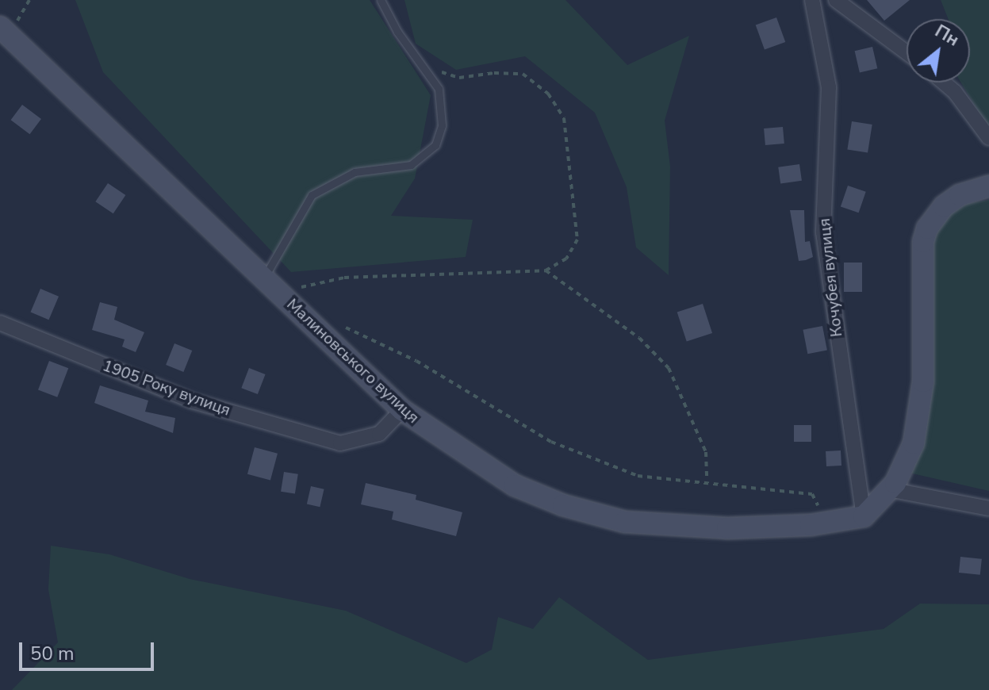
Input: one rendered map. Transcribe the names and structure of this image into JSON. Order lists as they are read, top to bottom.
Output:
{
  "streets": {
    "main road": ["Малиновського вулиця"],
    "street": ["Кочубея вулиця", "1905 Року вулиця"]
  },
  "crossings": [
    ["Кочубея вулиця", "Малиновського вулиця"],
    ["Малиновського вулиця", "1905 Року вулиця"]
  ],
  "scale_bar": "50 m",
  "north": "top right"
}
